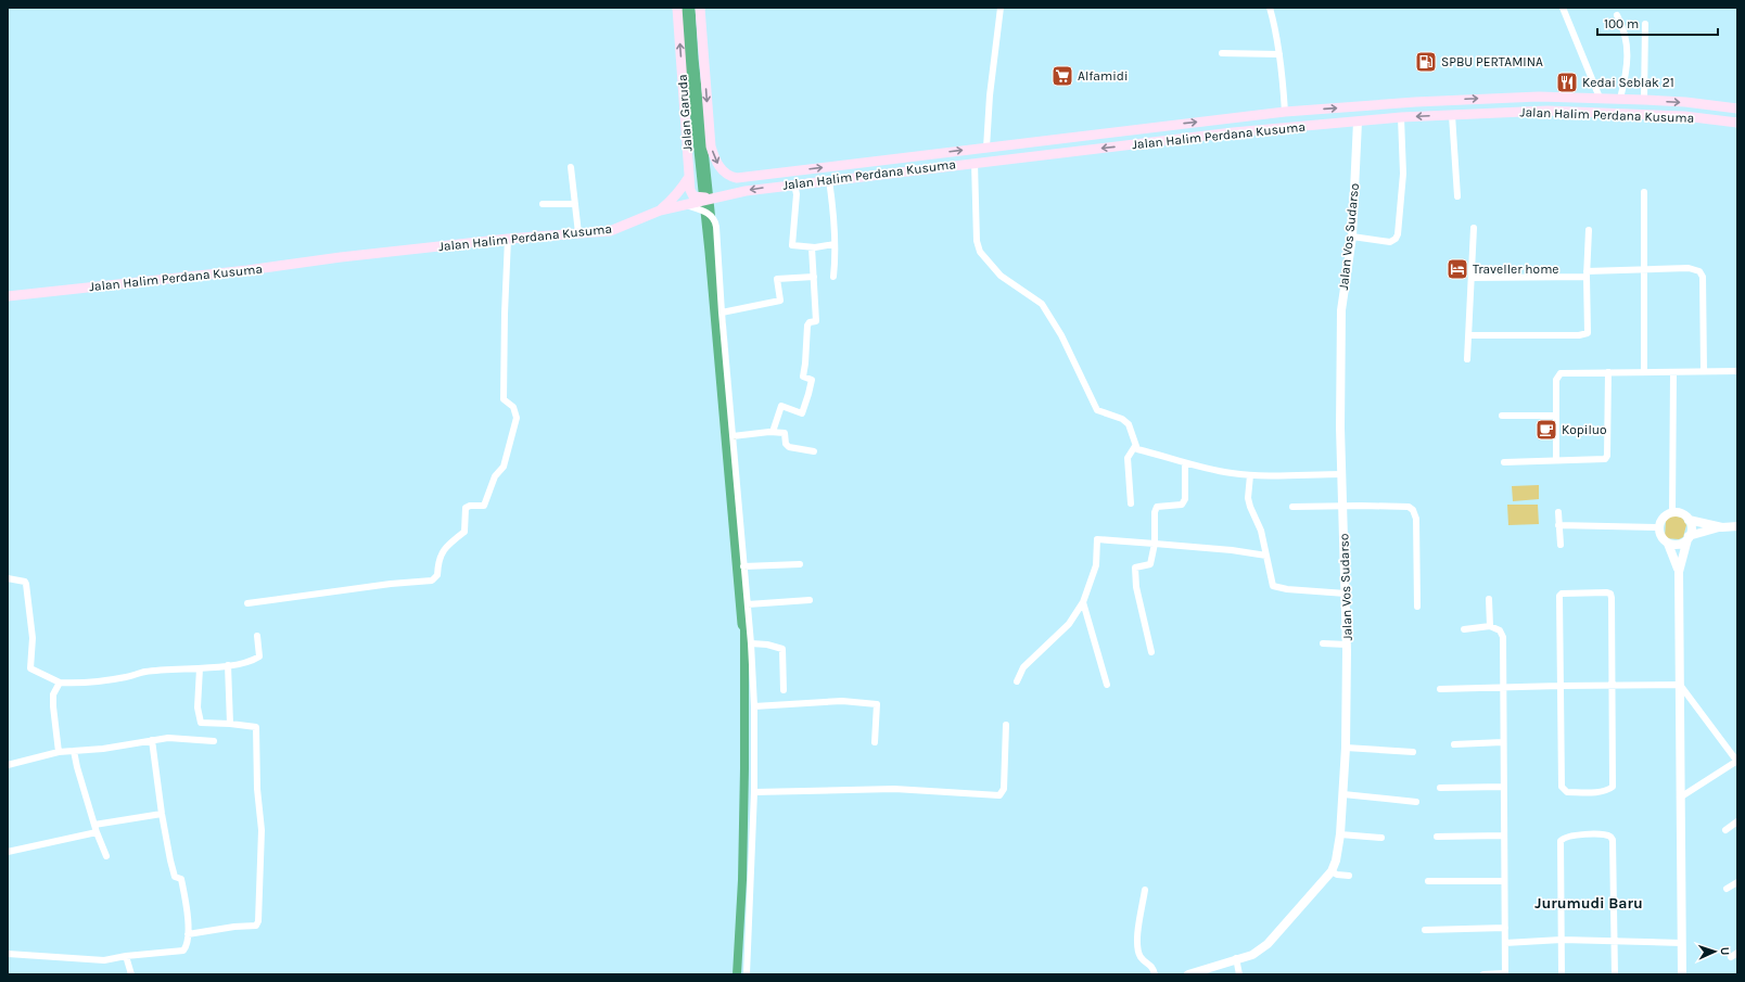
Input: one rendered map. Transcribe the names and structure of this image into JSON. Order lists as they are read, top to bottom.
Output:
{
  "streets": {
    "main road": ["Jalan Garuda", "Jalan Halim Perdana Kusuma"],
    "street": ["Jalan Vos Sudarso"]
  },
  "crossings": [
    ["Jalan Garuda", "Jalan Halim Perdana Kusuma"],
    ["Jalan Halim Perdana Kusuma", "Jalan Vos Sudarso"]
  ],
  "districts": ["Jurumudi Baru"],
  "places": {
    "fuel station": ["SPBU PERTAMINA"],
    "supermarket": ["Alfamidi"],
    "restaurant": ["Kedai Seblak 21"],
    "hotel": ["Traveller home"],
    "cafe": ["Kopiluo"]
  },
  "scale_bar": "100 m",
  "north": "right"
}
